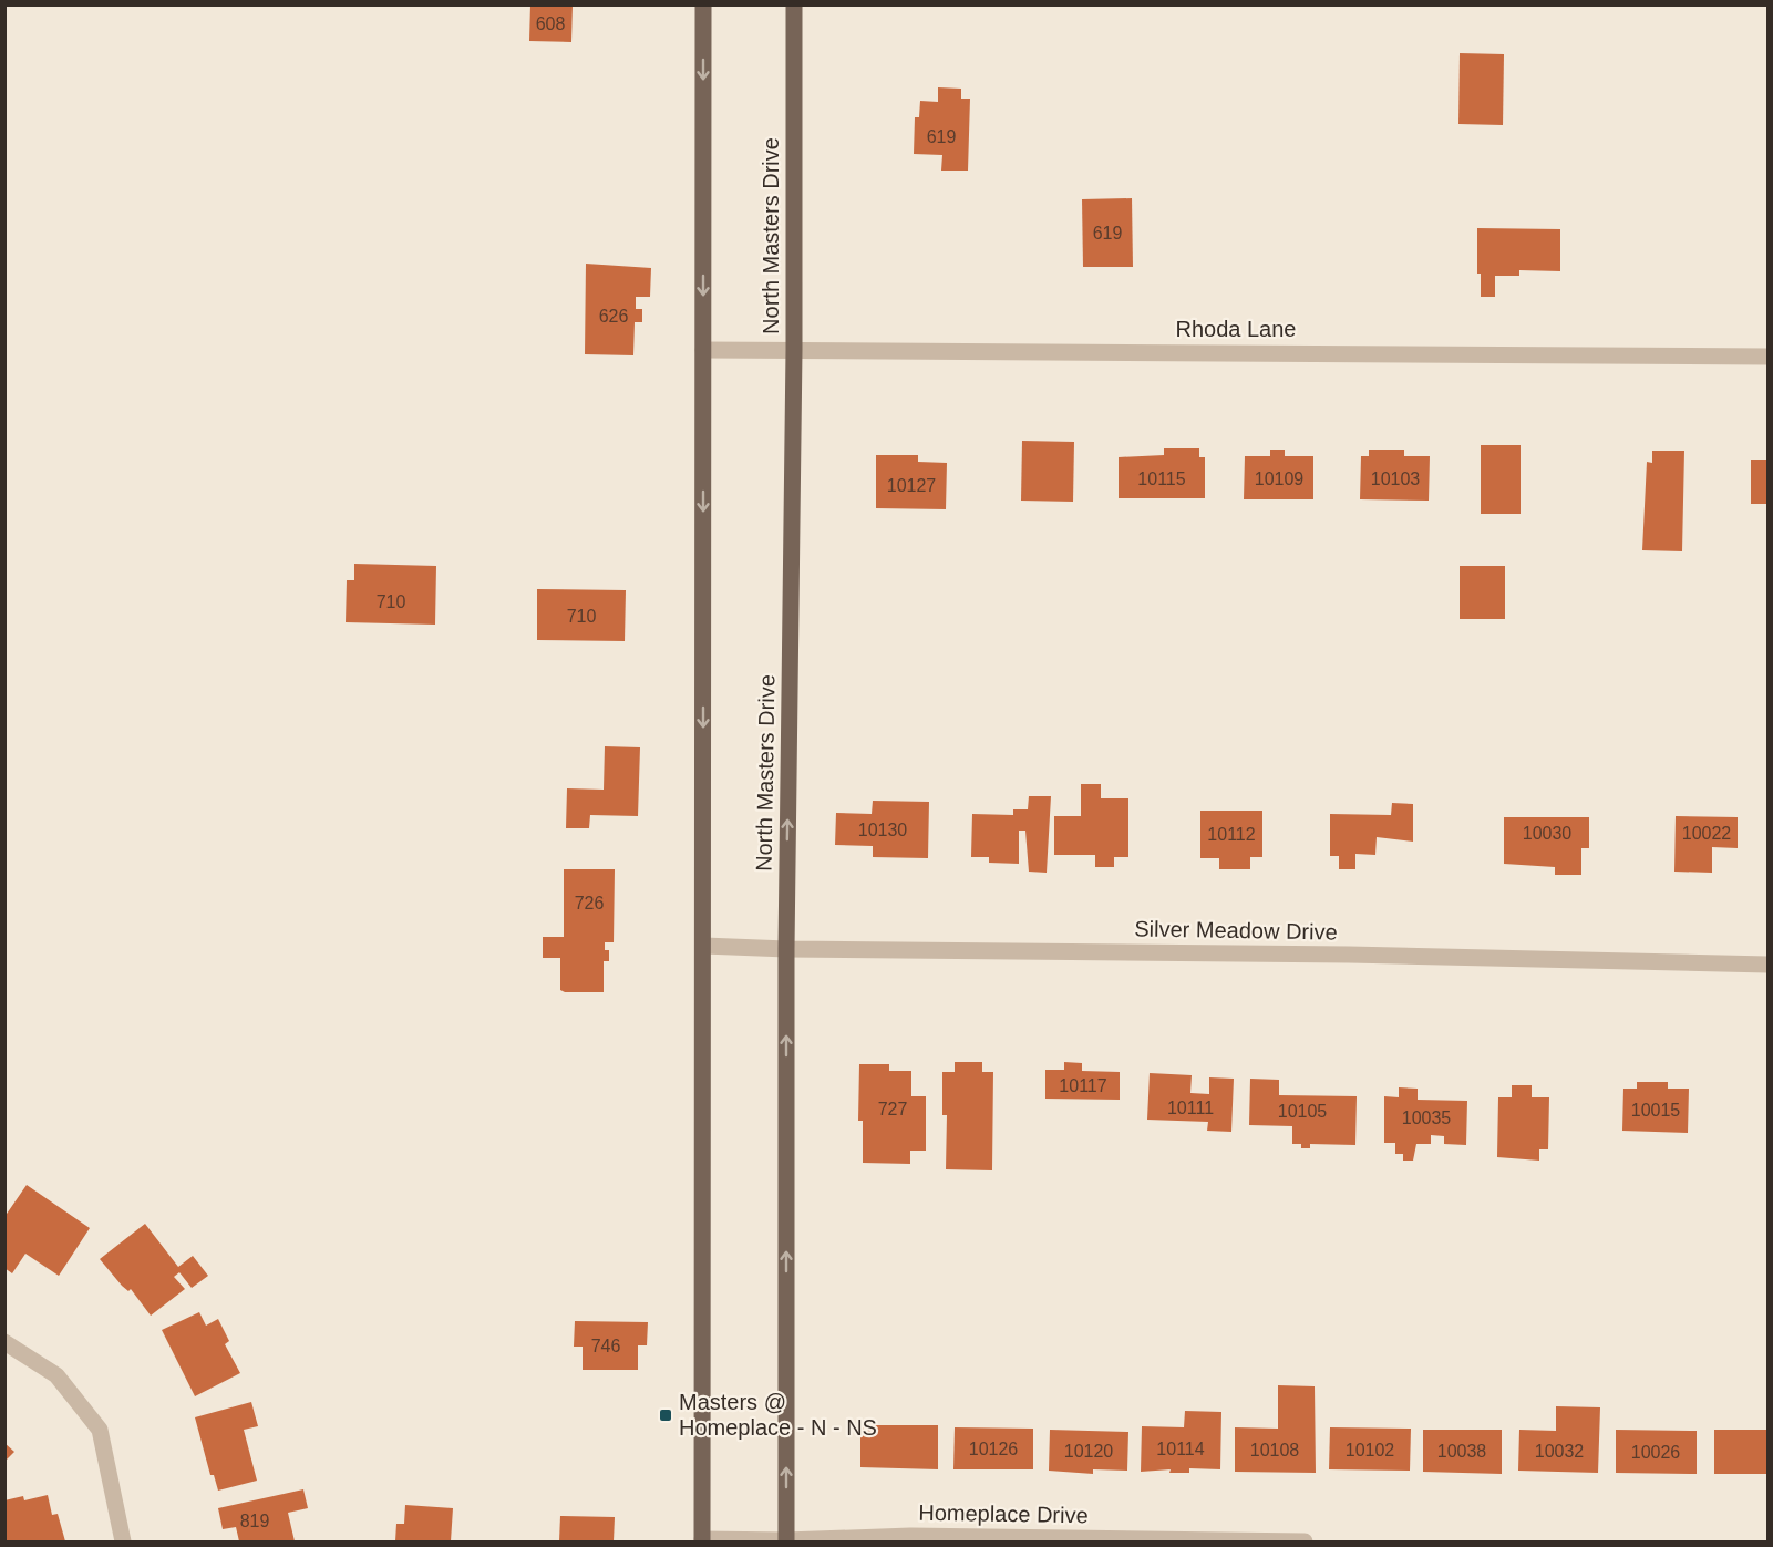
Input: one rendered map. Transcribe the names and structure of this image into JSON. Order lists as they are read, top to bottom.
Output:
{
  "streets": {
    "main road": ["North Masters Drive"],
    "street": ["Rhoda Lane", "Silver Meadow Drive", "Homeplace Drive"]
  },
  "crossings": [
    ["North Masters Drive", "Rhoda Lane"],
    ["North Masters Drive", "Silver Meadow Drive"],
    ["North Masters Drive", "Homeplace Drive"]
  ],
  "places": {
    "transit": ["Masters @ Homeplace - N - NS"]
  },
  "house_numbers": [
    "608",
    "619",
    "619",
    "626",
    "10115",
    "10109",
    "10103",
    "10127",
    "710",
    "710",
    "10130",
    "10030",
    "10022",
    "10112",
    "726",
    "10117",
    "10111",
    "727",
    "10015",
    "10105",
    "10035",
    "746",
    "10126",
    "10114",
    "10108",
    "10102",
    "10120",
    "10038",
    "10032",
    "10026",
    "819"
  ]
}
